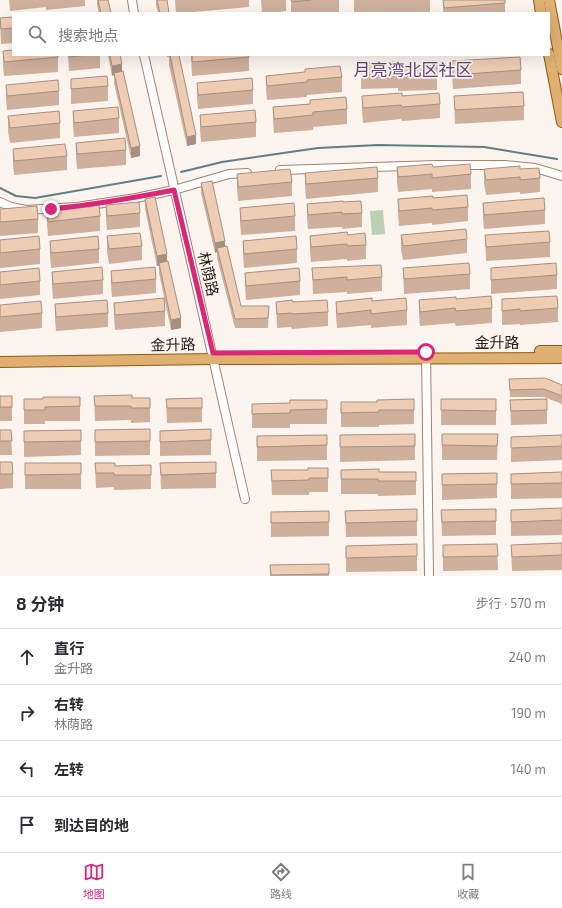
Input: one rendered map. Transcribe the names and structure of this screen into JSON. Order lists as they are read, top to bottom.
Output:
{
  "streets": {
    "main road": ["金升路"],
    "street": ["林荫路"]
  },
  "crossings": [
    ["林荫路", "金升路"]
  ],
  "districts": ["月亮湾北区社区"],
  "page": {
    "search": "搜索地点",
    "heading": ["8 分钟", "步行 · 570 m"],
    "list": [
      ["直行", "金升路", "240 m"],
      ["右转", "林荫路", "190 m"],
      ["左转", "140 m"],
      "到达目的地"
    ],
    "nav": ["地图", "路线", "收藏"]
  }
}
